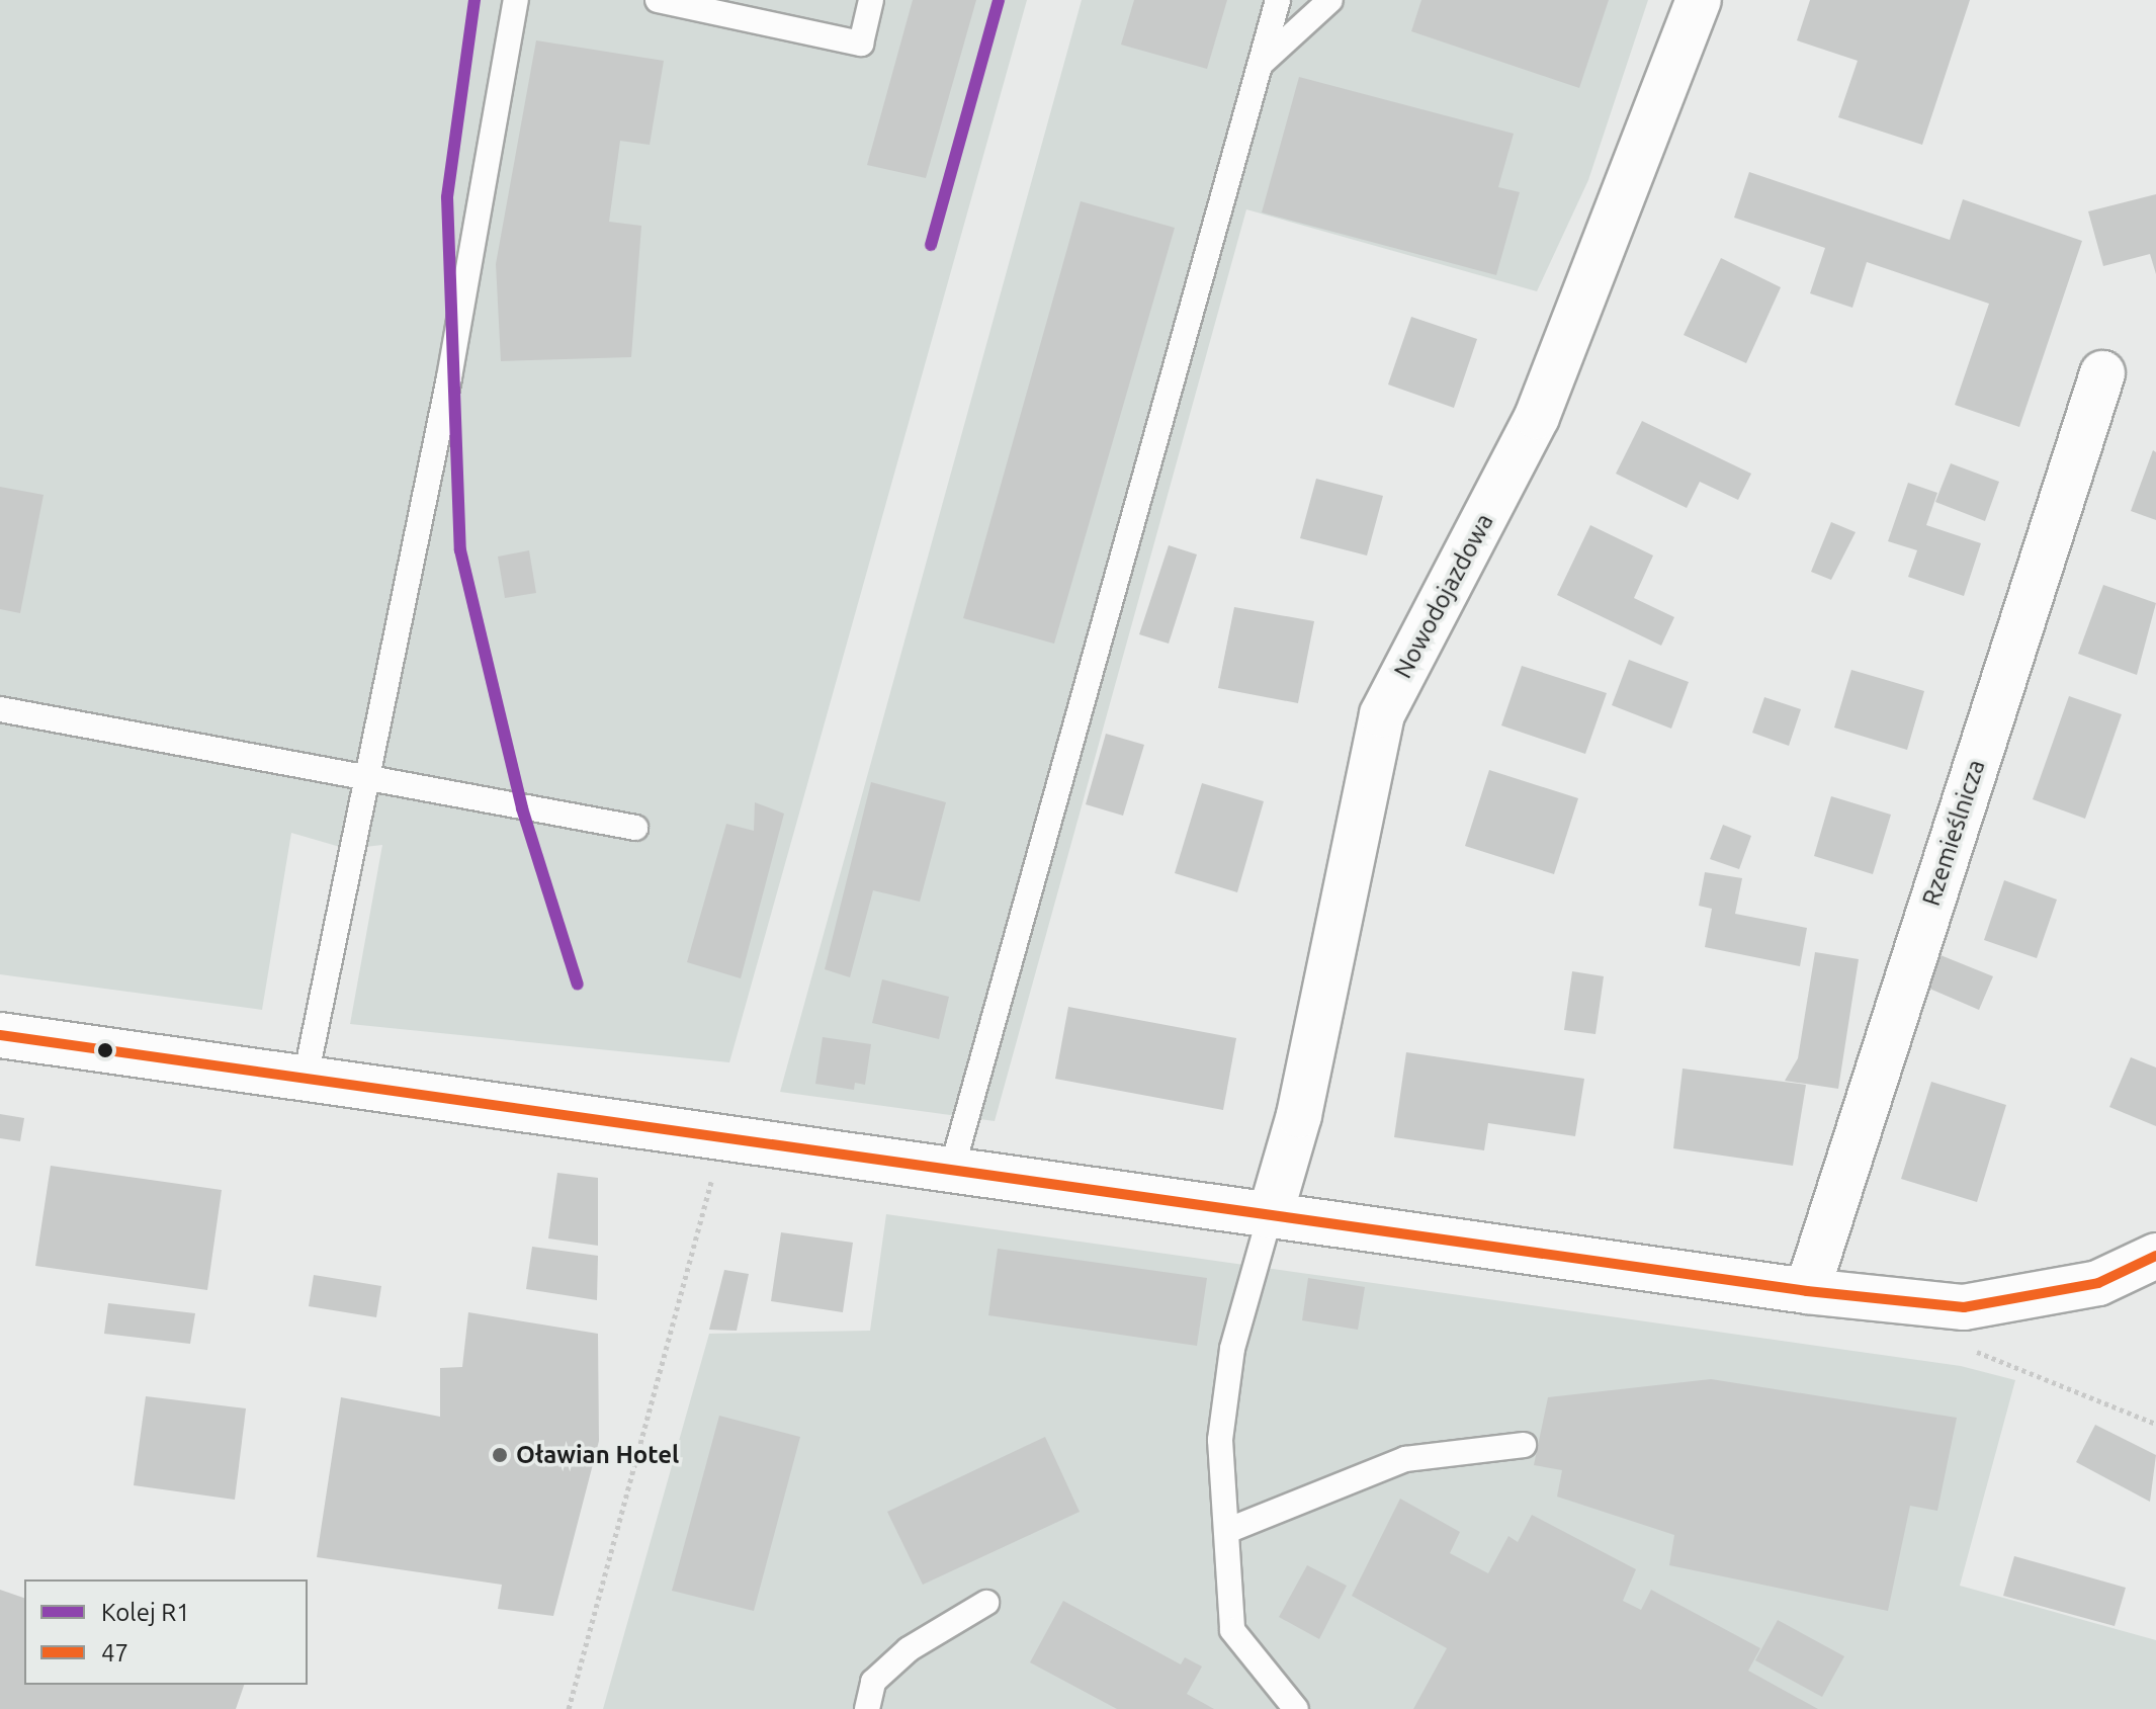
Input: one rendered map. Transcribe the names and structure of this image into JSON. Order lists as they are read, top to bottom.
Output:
{
  "streets": {
    "street": ["Nowodojazdowa", "Rzemieślnicza"]
  },
  "places": ["Oławian Hotel"],
  "lines": ["rail line R1", "transit line 47"],
  "legend": ["Kolej R1", "47"]
}
